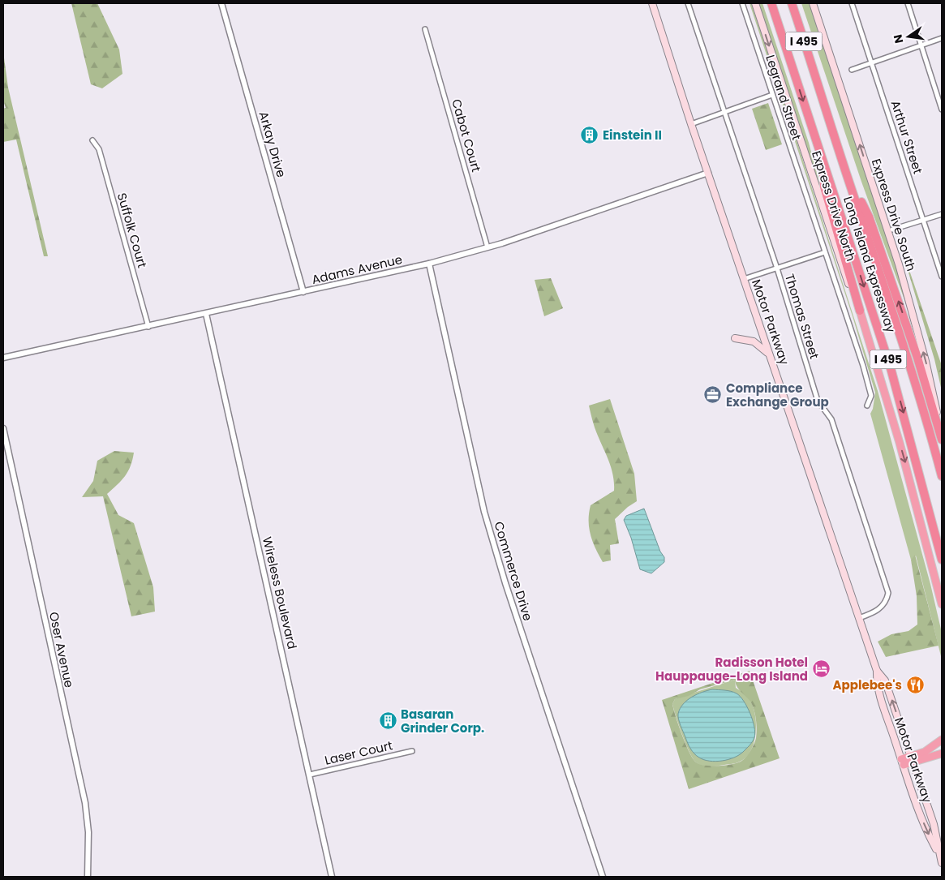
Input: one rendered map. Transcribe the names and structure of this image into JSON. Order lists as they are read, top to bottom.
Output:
{
  "streets": {
    "highway": ["I 495", "Express Drive North", "Long Island Expressway"],
    "main road": ["Express Drive South", "Motor Parkway"],
    "street": [
      "Legrand Street",
      "Cabot Court",
      "Arthur Street",
      "Arkay Drive",
      "Suffolk Court",
      "Adams Avenue",
      "Thomas Street",
      "Commerce Drive",
      "Wireless Boulevard",
      "Oser Avenue",
      "Laser Court"
    ]
  },
  "crossings": [
    ["Cabot Court", "Adams Avenue"],
    ["Arkay Drive", "Adams Avenue"],
    ["Suffolk Court", "Adams Avenue"],
    ["Adams Avenue", "Motor Parkway"],
    ["Adams Avenue", "Commerce Drive"],
    ["Adams Avenue", "Wireless Boulevard"],
    ["Thomas Street", "Motor Parkway"],
    ["Wireless Boulevard", "Laser Court"]
  ],
  "one_way": ["Express Drive North", "Express Drive South"],
  "places": {
    "building": ["Einstein II", "Basaran Grinder Corp."],
    "office": ["Compliance Exchange Group"],
    "hotel": ["Radisson Hotel Hauppauge-Long Island"],
    "restaurant": ["Applebee's"]
  },
  "north": "left"
}
